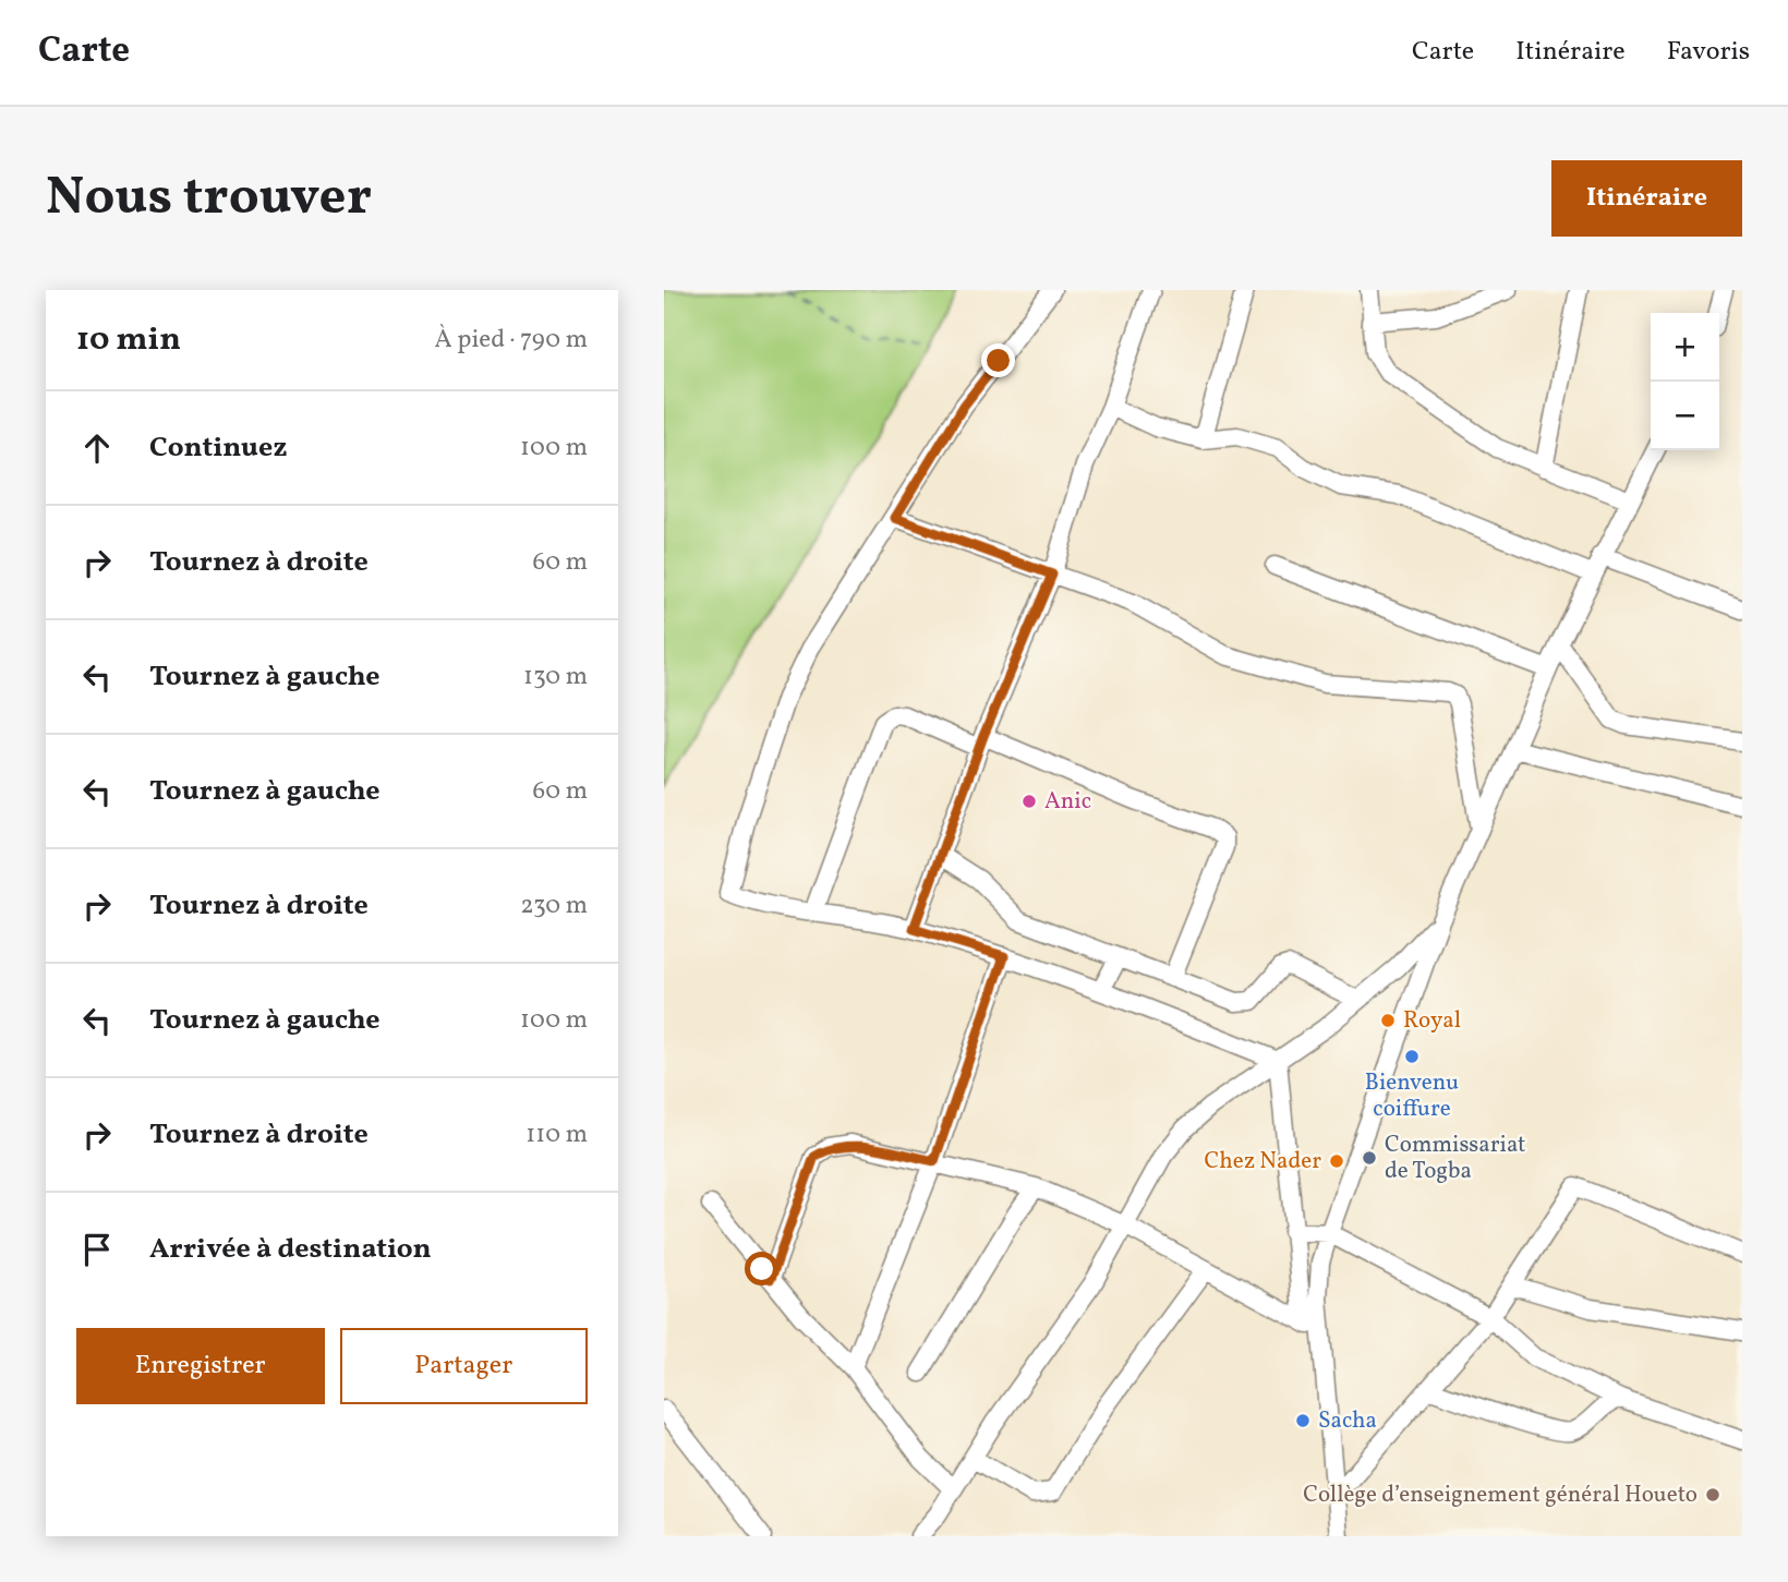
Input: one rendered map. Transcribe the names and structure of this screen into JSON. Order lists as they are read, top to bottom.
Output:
{
  "places": [
    "Anic",
    "Royal",
    "Bienvenu coiffure",
    "Commissariat de Togba",
    "Chez Nader",
    "Sacha",
    "Collège d’enseignement général Houeto"
  ],
  "page": {
    "header": "Carte",
    "nav": ["Carte", "Itinéraire", "Favoris"],
    "buttons": [
      "Itinéraire",
      ["Enregistrer", "Partager"]
    ],
    "title": "Nous trouver",
    "heading": ["10 min", "À pied · 790 m"],
    "map_buttons": ["+", "−"],
    "list": [
      ["Continuez", "100 m"],
      ["Tournez à droite", "60 m"],
      ["Tournez à gauche", "130 m"],
      ["Tournez à gauche", "60 m"],
      ["Tournez à droite", "230 m"],
      ["Tournez à gauche", "100 m"],
      ["Tournez à droite", "110 m"],
      "Arrivée à destination"
    ]
  }
}
